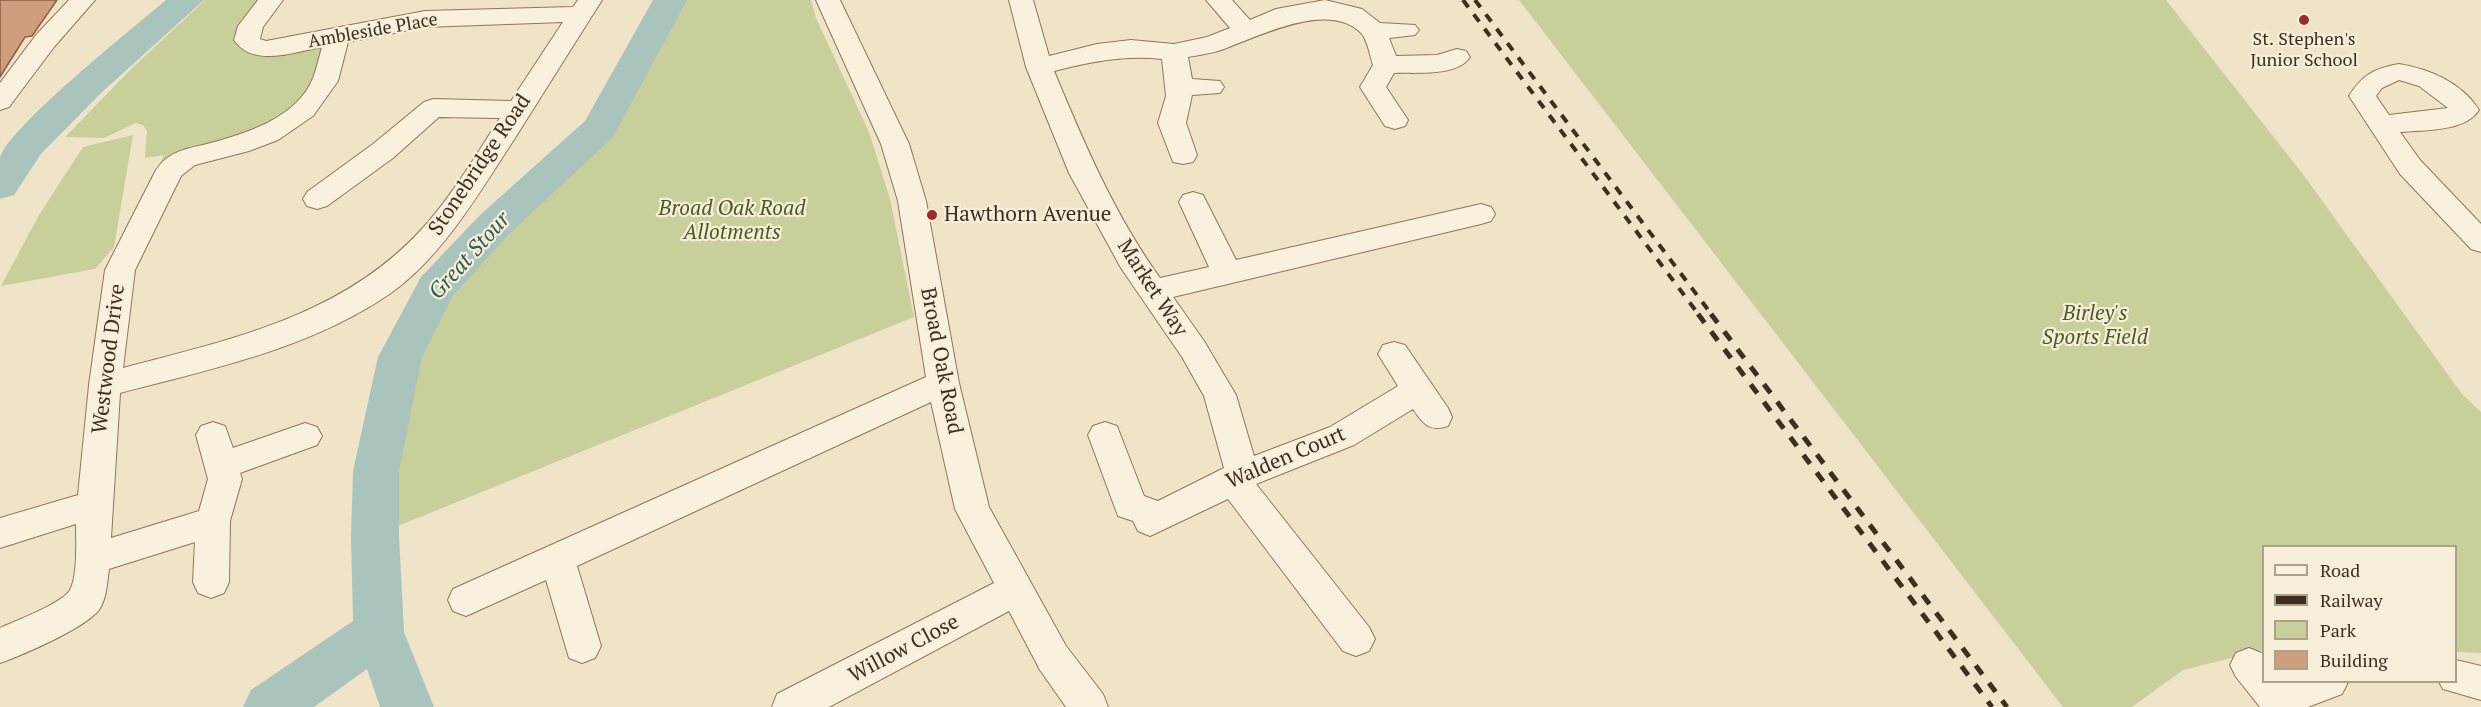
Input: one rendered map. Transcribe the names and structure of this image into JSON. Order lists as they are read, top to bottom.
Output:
{
  "streets": {
    "street": [
      "Ambleside Place",
      "Stonebridge Road",
      "Market Way",
      "Westwood Drive",
      "Broad Oak Road",
      "Walden Court",
      "Willow Close"
    ]
  },
  "crossings": [
    ["Ambleside Place", "Stonebridge Road"],
    ["Ambleside Place", "Westwood Drive"],
    ["Stonebridge Road", "Westwood Drive"],
    ["Market Way", "Walden Court"],
    ["Broad Oak Road", "Willow Close"]
  ],
  "water": ["Great Stour"],
  "parks": ["Broad Oak Road Allotments", "Birley's Sports Field"],
  "places": ["St. Stephen's Junior School", "Hawthorn Avenue"],
  "legend": [
    "Road",
    "Railway",
    "Park",
    "Building"
  ]
}
